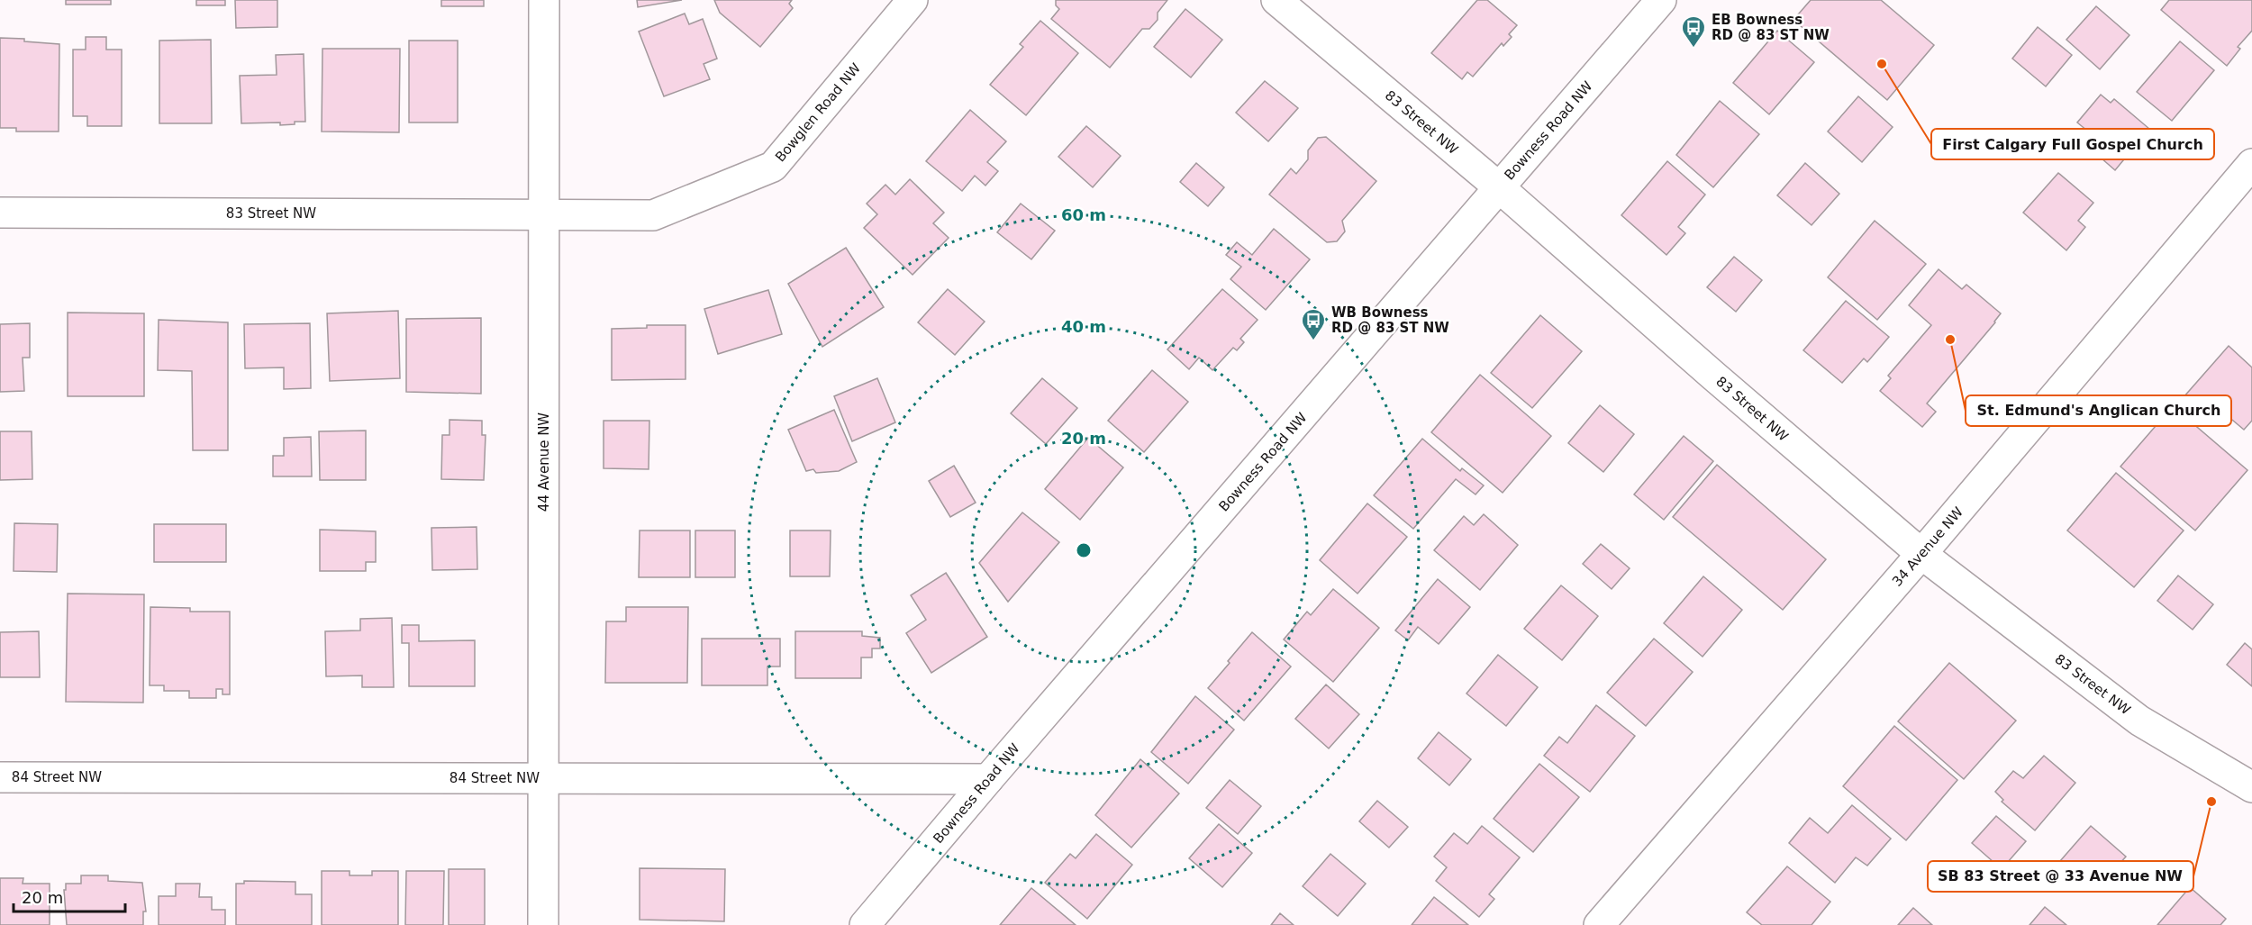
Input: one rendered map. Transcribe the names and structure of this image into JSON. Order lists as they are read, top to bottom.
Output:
{
  "streets": {
    "street": [
      "Bowglen Road NW",
      "83 Street NW",
      "Bowness Road NW",
      "44 Avenue NW",
      "34 Avenue NW",
      "84 Street NW"
    ]
  },
  "crossings": [
    ["Bowglen Road NW", "83 Street NW"],
    ["Bowglen Road NW", "44 Avenue NW"],
    ["83 Street NW", "Bowness Road NW"],
    ["83 Street NW", "44 Avenue NW"],
    ["83 Street NW", "34 Avenue NW"],
    ["Bowness Road NW", "84 Street NW"],
    ["44 Avenue NW", "84 Street NW"]
  ],
  "places": {
    "bus stop": ["EB Bowness RD @ 83 ST NW", "WB Bowness RD @ 83 ST NW"],
    "other": ["First Calgary Full Gospel Church", "St. Edmund's Anglican Church", "SB 83 Street @ 33 Avenue NW"]
  },
  "scale_bar": "20 m",
  "rings": ["60 m", "40 m", "20 m"]
}
